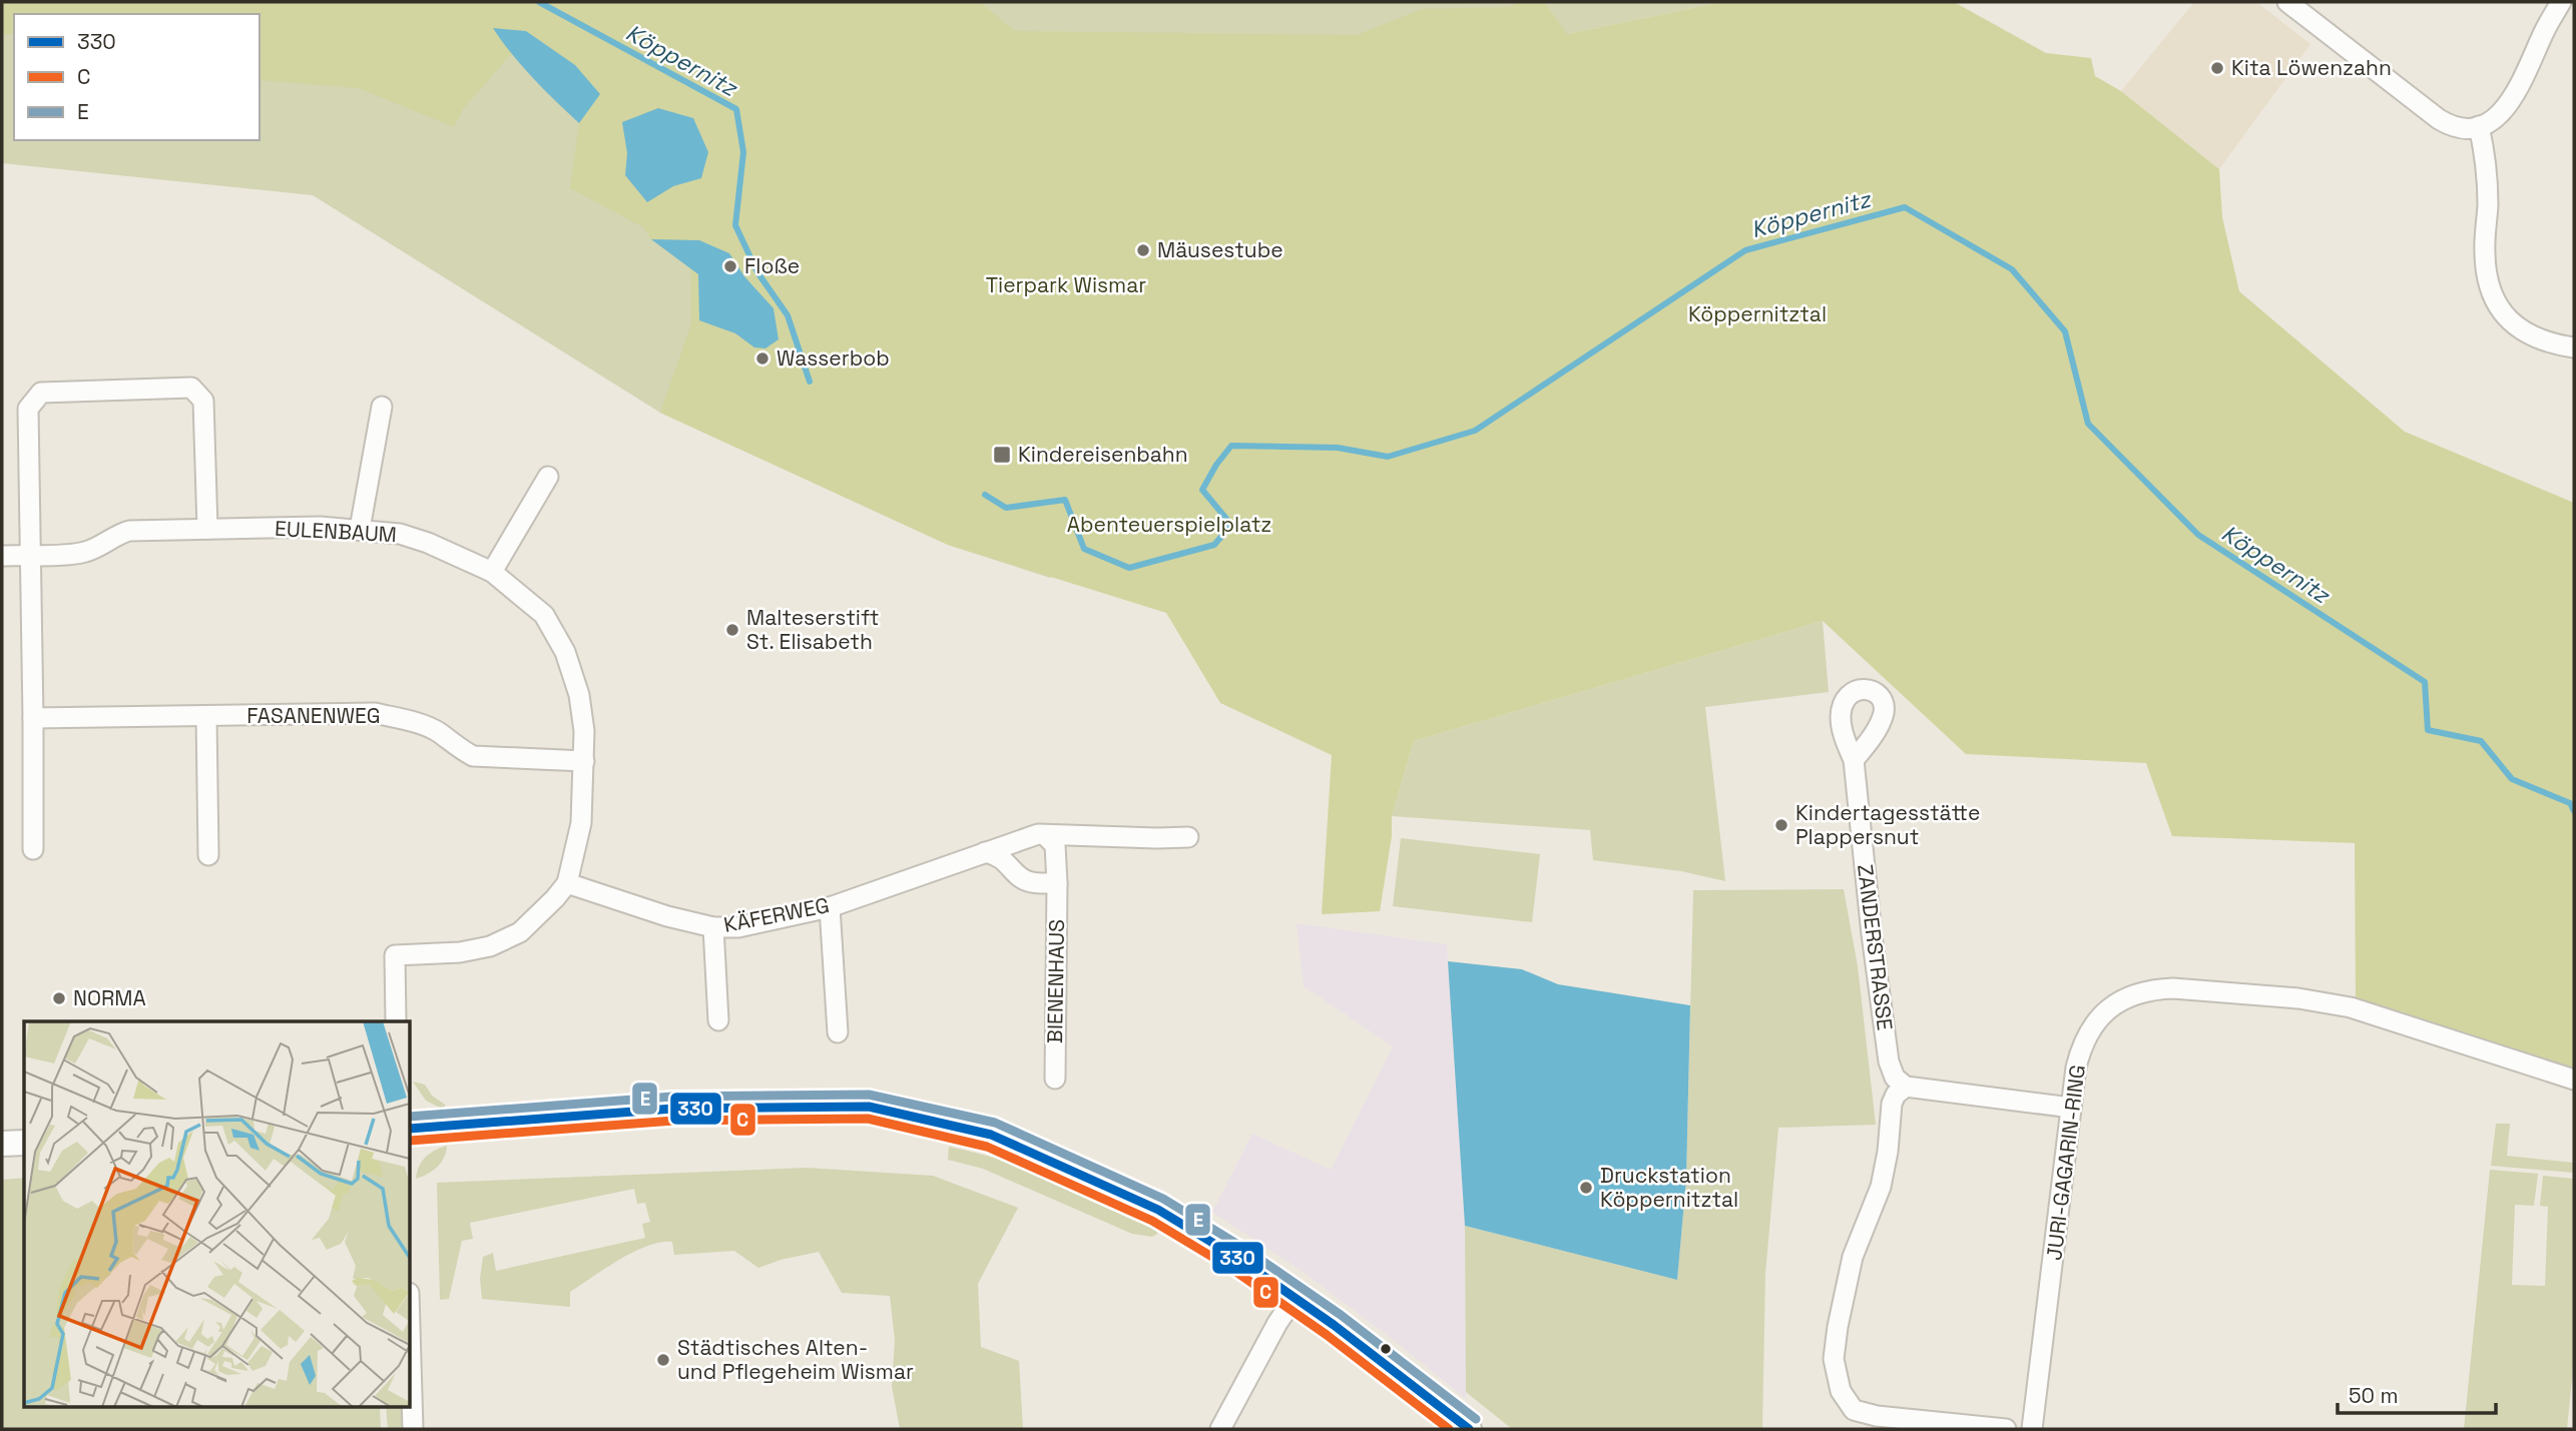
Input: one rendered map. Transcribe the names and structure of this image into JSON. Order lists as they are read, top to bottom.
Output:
{
  "streets": {
    "street": [
      "EULENBAUM",
      "FASANENWEG",
      "KÄFERWEG",
      "ZANDERSTRASSE",
      "BIENENHAUS",
      "JURI-GAGARIN-RING"
    ]
  },
  "crossings": [
    ["EULENBAUM", "FASANENWEG"],
    ["EULENBAUM", "KÄFERWEG"]
  ],
  "water": ["Köppernitz"],
  "parks": ["Tierpark Wismar", "Köppernitztal", "Abenteuerspielplatz"],
  "places": {
    "other": [
      "Kita Löwenzahn",
      "Mäusestube",
      "Floße",
      "Wasserbob",
      "Malteserstift St. Elisabeth",
      "Kindertagesstätte Plappersnut",
      "NORMA",
      "Druckstation Köppernitztal",
      "Städtisches Alten- und Pflegeheim Wismar"
    ],
    "transit": ["Kindereisenbahn"]
  },
  "lines": ["transit line E", "transit line 330", "transit line C"],
  "legend": ["330", "C", "E"],
  "scale_bar": "50 m"
}
